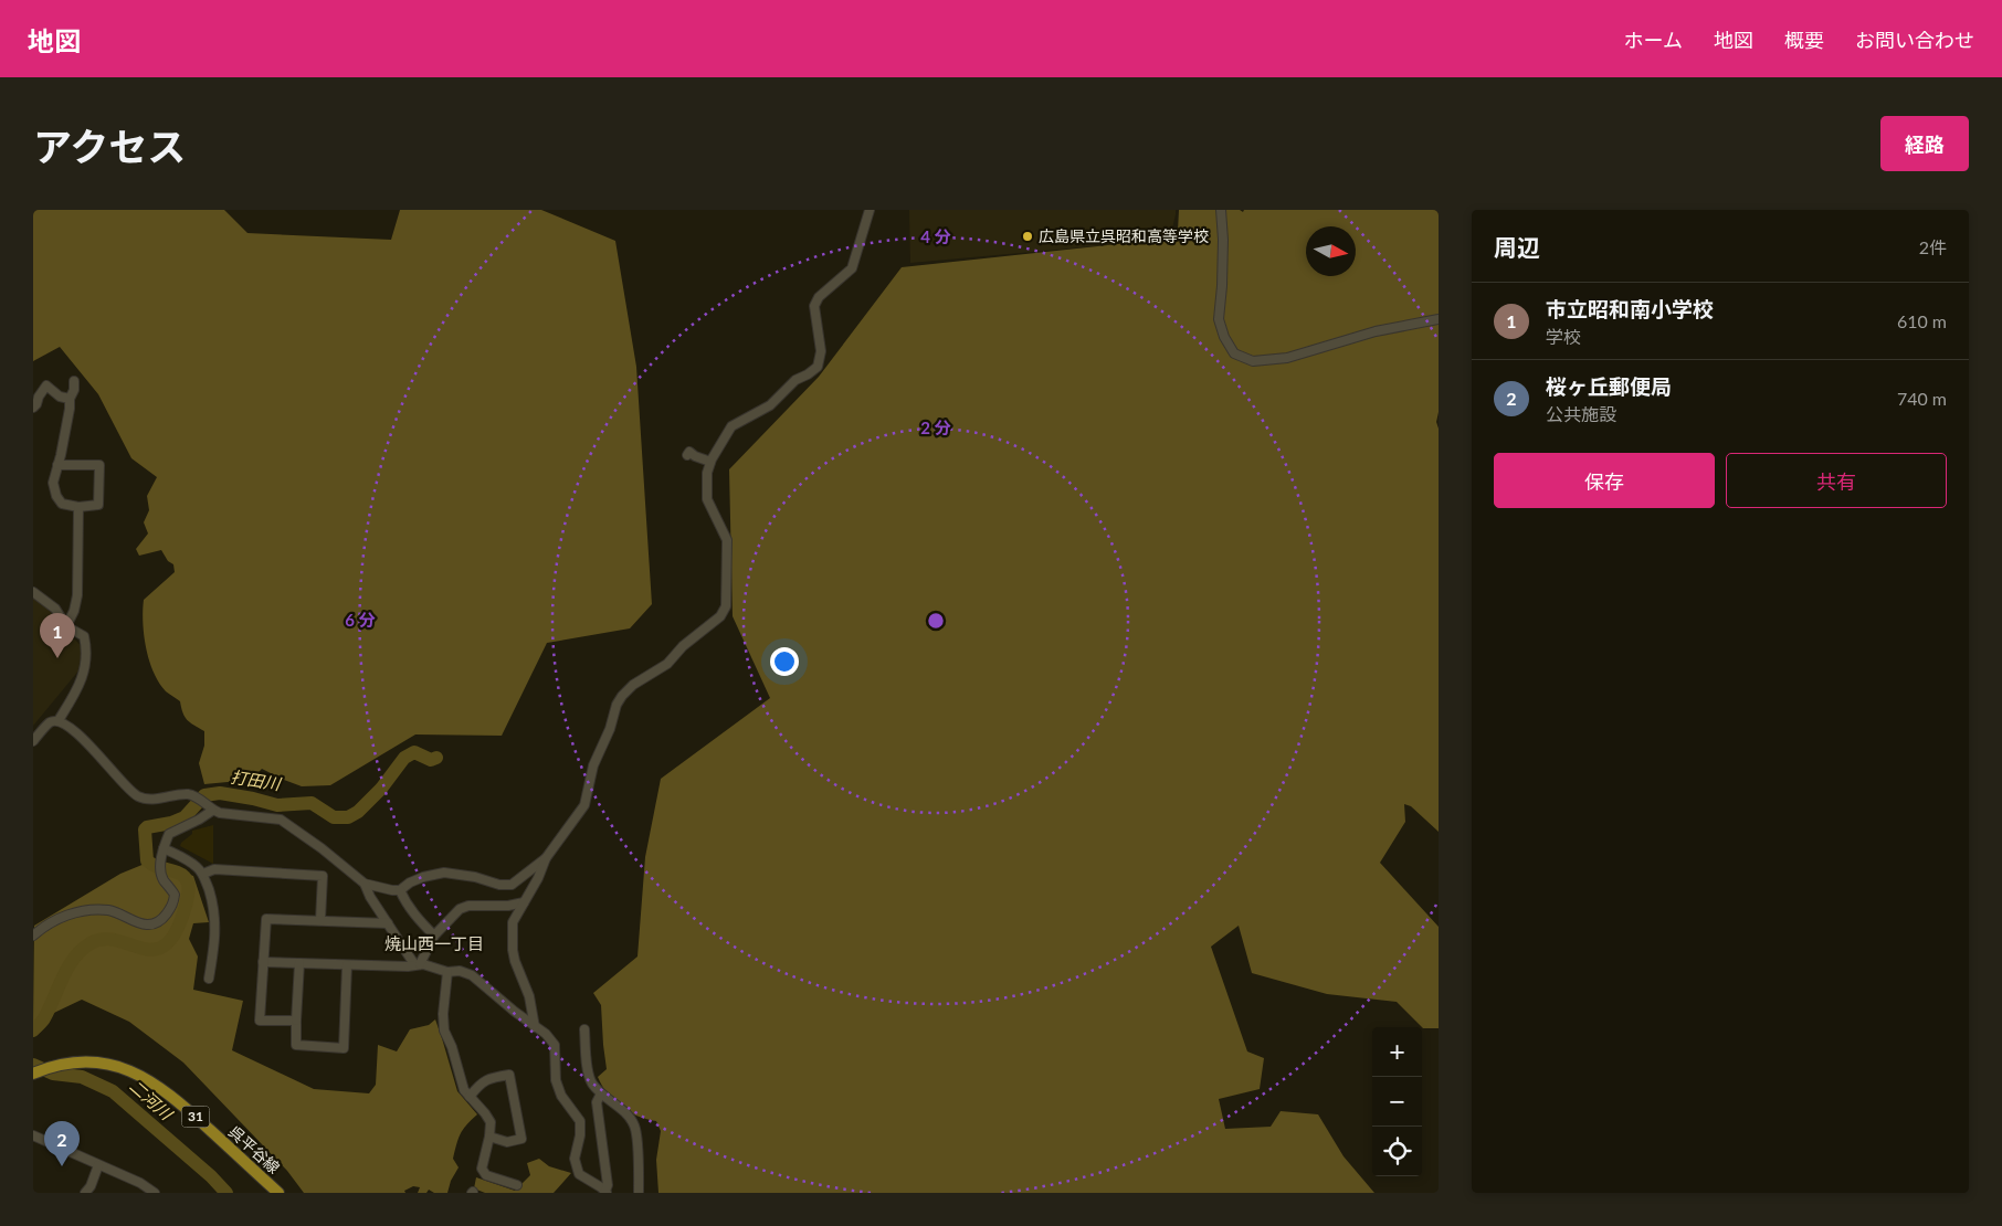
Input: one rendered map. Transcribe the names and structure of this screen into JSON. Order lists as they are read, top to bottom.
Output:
{
  "streets": {
    "main road": ["31", "呉平谷線"]
  },
  "districts": ["焼山西一丁目"],
  "water": ["打田川", "二河川"],
  "places": ["広島県立呉昭和高等学校"],
  "north": "right",
  "page": {
    "header": "地図",
    "nav": [
      "ホーム",
      "地図",
      "概要",
      "お問い合わせ"
    ],
    "title": "アクセス",
    "buttons": [
      "経路",
      ["保存", "共有"]
    ],
    "heading": ["周辺", "2件"],
    "list": [
      {
        "mark": "1",
        "name": "市立昭和南小学校",
        "note": "学校",
        "value": "610 m"
      },
      {
        "mark": "2",
        "name": "桜ヶ丘郵便局",
        "note": "公共施設",
        "value": "740 m"
      }
    ],
    "pins": ["1", "2"],
    "map_buttons": ["+", "−"]
  },
  "rings": ["4 分", "2 分", "6 分"]
}
